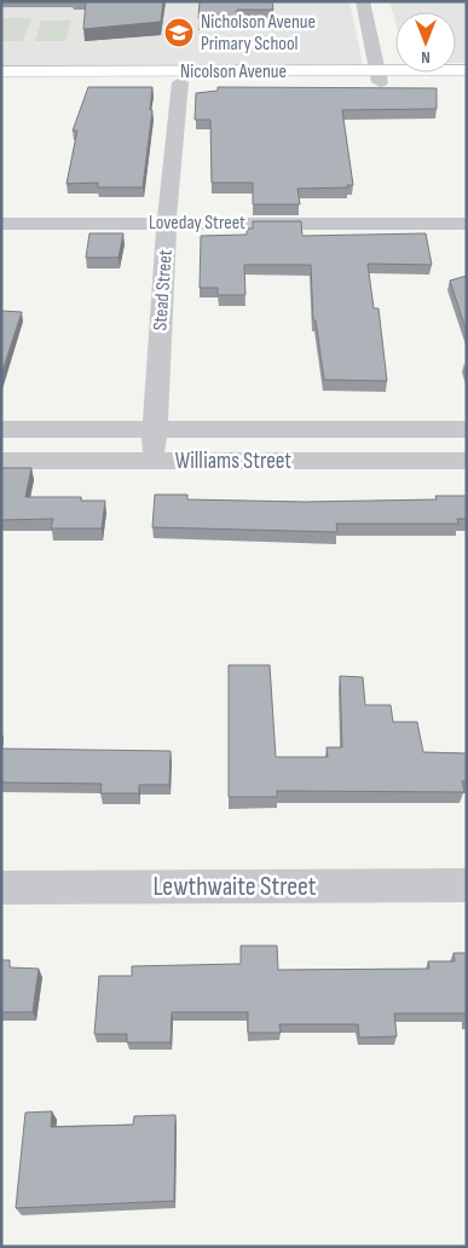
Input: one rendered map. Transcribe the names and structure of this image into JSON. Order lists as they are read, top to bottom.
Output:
{
  "streets": {
    "main road": ["Nicolson Avenue"],
    "street": [
      "Loveday Street",
      "Stead Street",
      "Williams Street",
      "Lewthwaite Street"
    ]
  },
  "crossings": [
    ["Nicolson Avenue", "Stead Street"],
    ["Loveday Street", "Stead Street"],
    ["Stead Street", "Williams Street"]
  ],
  "places": {
    "school or university": ["Nicholson Avenue Primary School"]
  },
  "north": "bottom"
}
